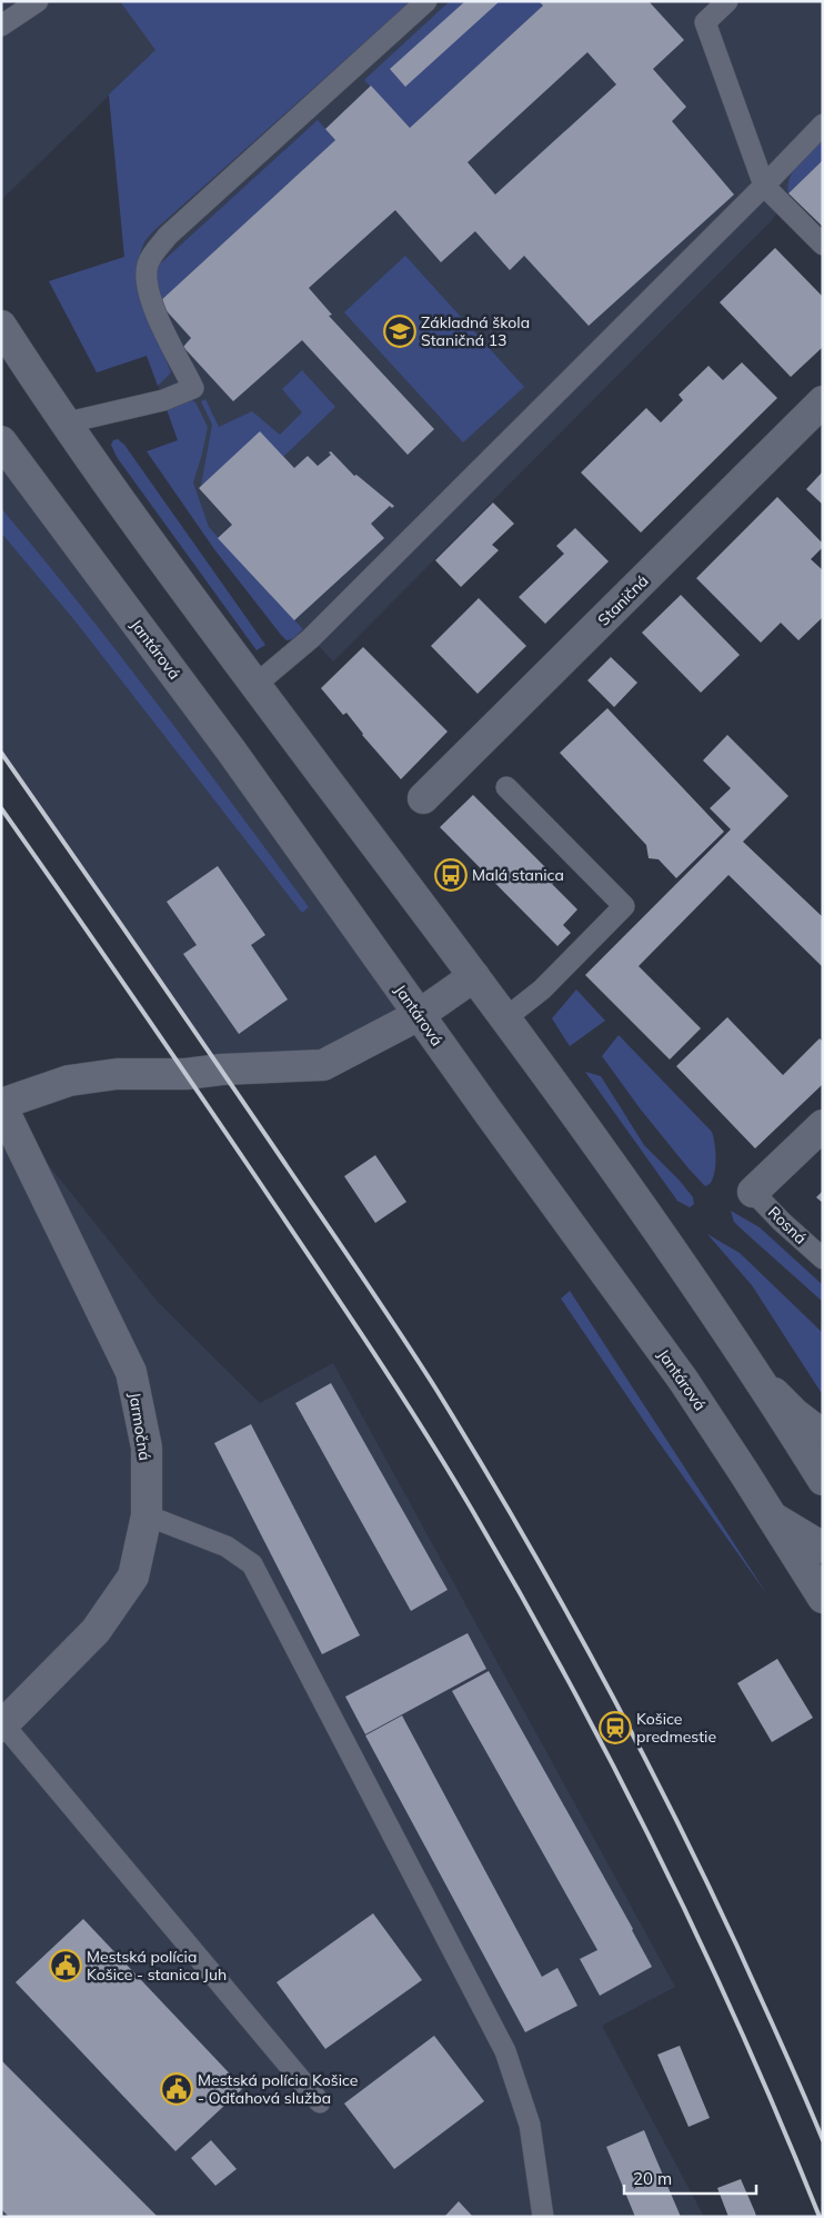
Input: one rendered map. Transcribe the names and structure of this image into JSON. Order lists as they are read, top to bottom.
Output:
{
  "streets": {
    "street": ["Staničná", "Jantárová", "Jarmočná"],
    "lane": ["Rosná"]
  },
  "crossings": [
    ["Jantárová", "Jarmočná"]
  ],
  "places": {
    "school or university": ["Základná škola Staničná 13"],
    "bus stop": ["Malá stanica"],
    "station": ["Košice predmestie"],
    "public building": ["Mestská polícia Košice - stanica Juh", "Mestská polícia Košice - Odťahová služba"]
  },
  "scale_bar": "20 m"
}
